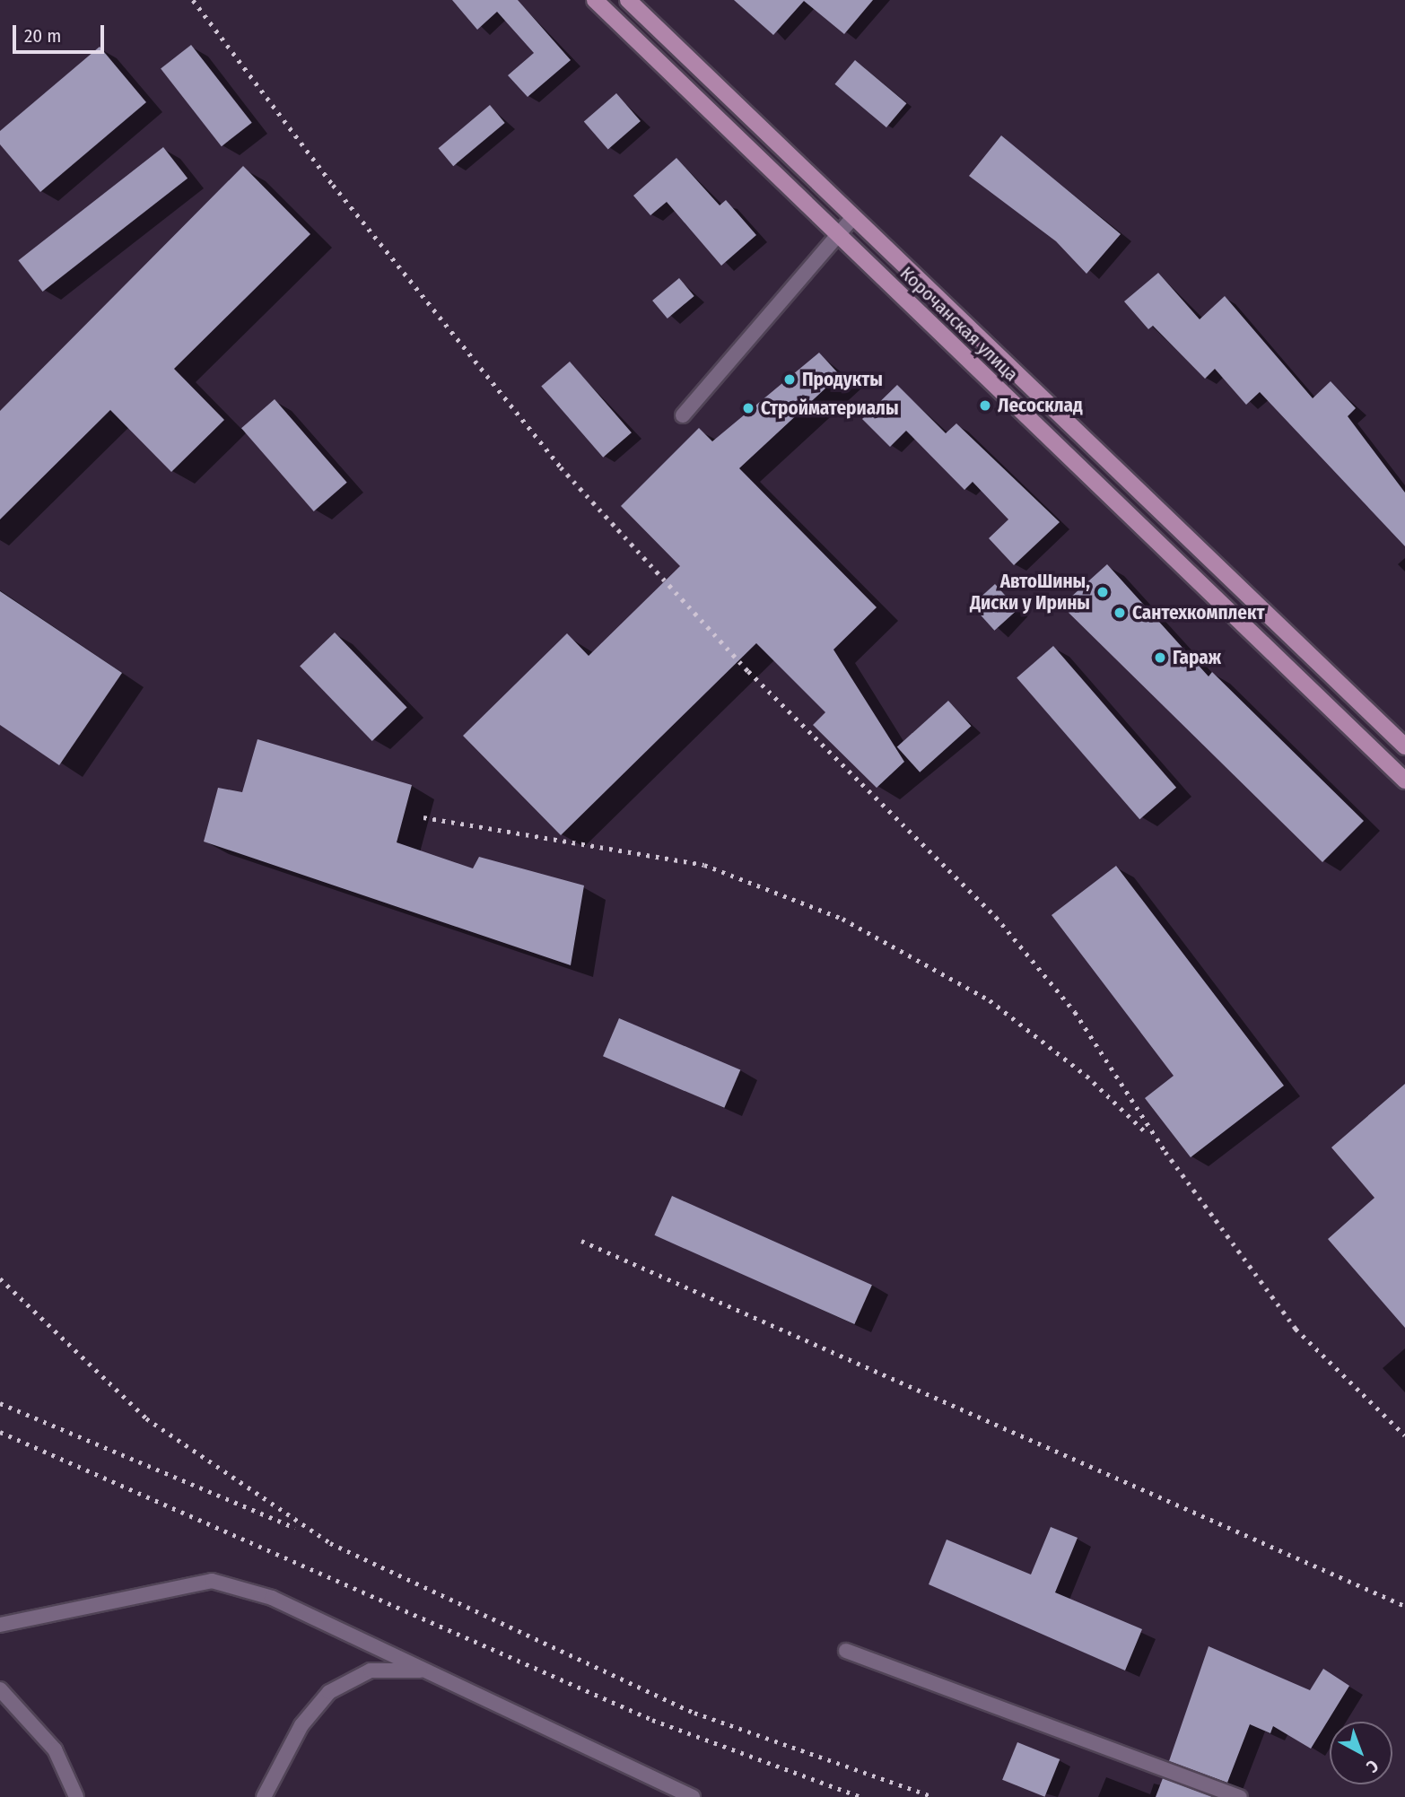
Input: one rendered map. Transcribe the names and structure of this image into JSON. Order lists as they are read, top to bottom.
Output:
{
  "streets": {
    "main road": ["Корочанская улица"]
  },
  "places": [
    "Продукты",
    "Лесосклад",
    "Стройматериалы",
    "АвтоШины, Диски у Ирины",
    "Сантехкомплект",
    "Гараж"
  ],
  "scale_bar": "20 m",
  "north": "bottom right"
}
